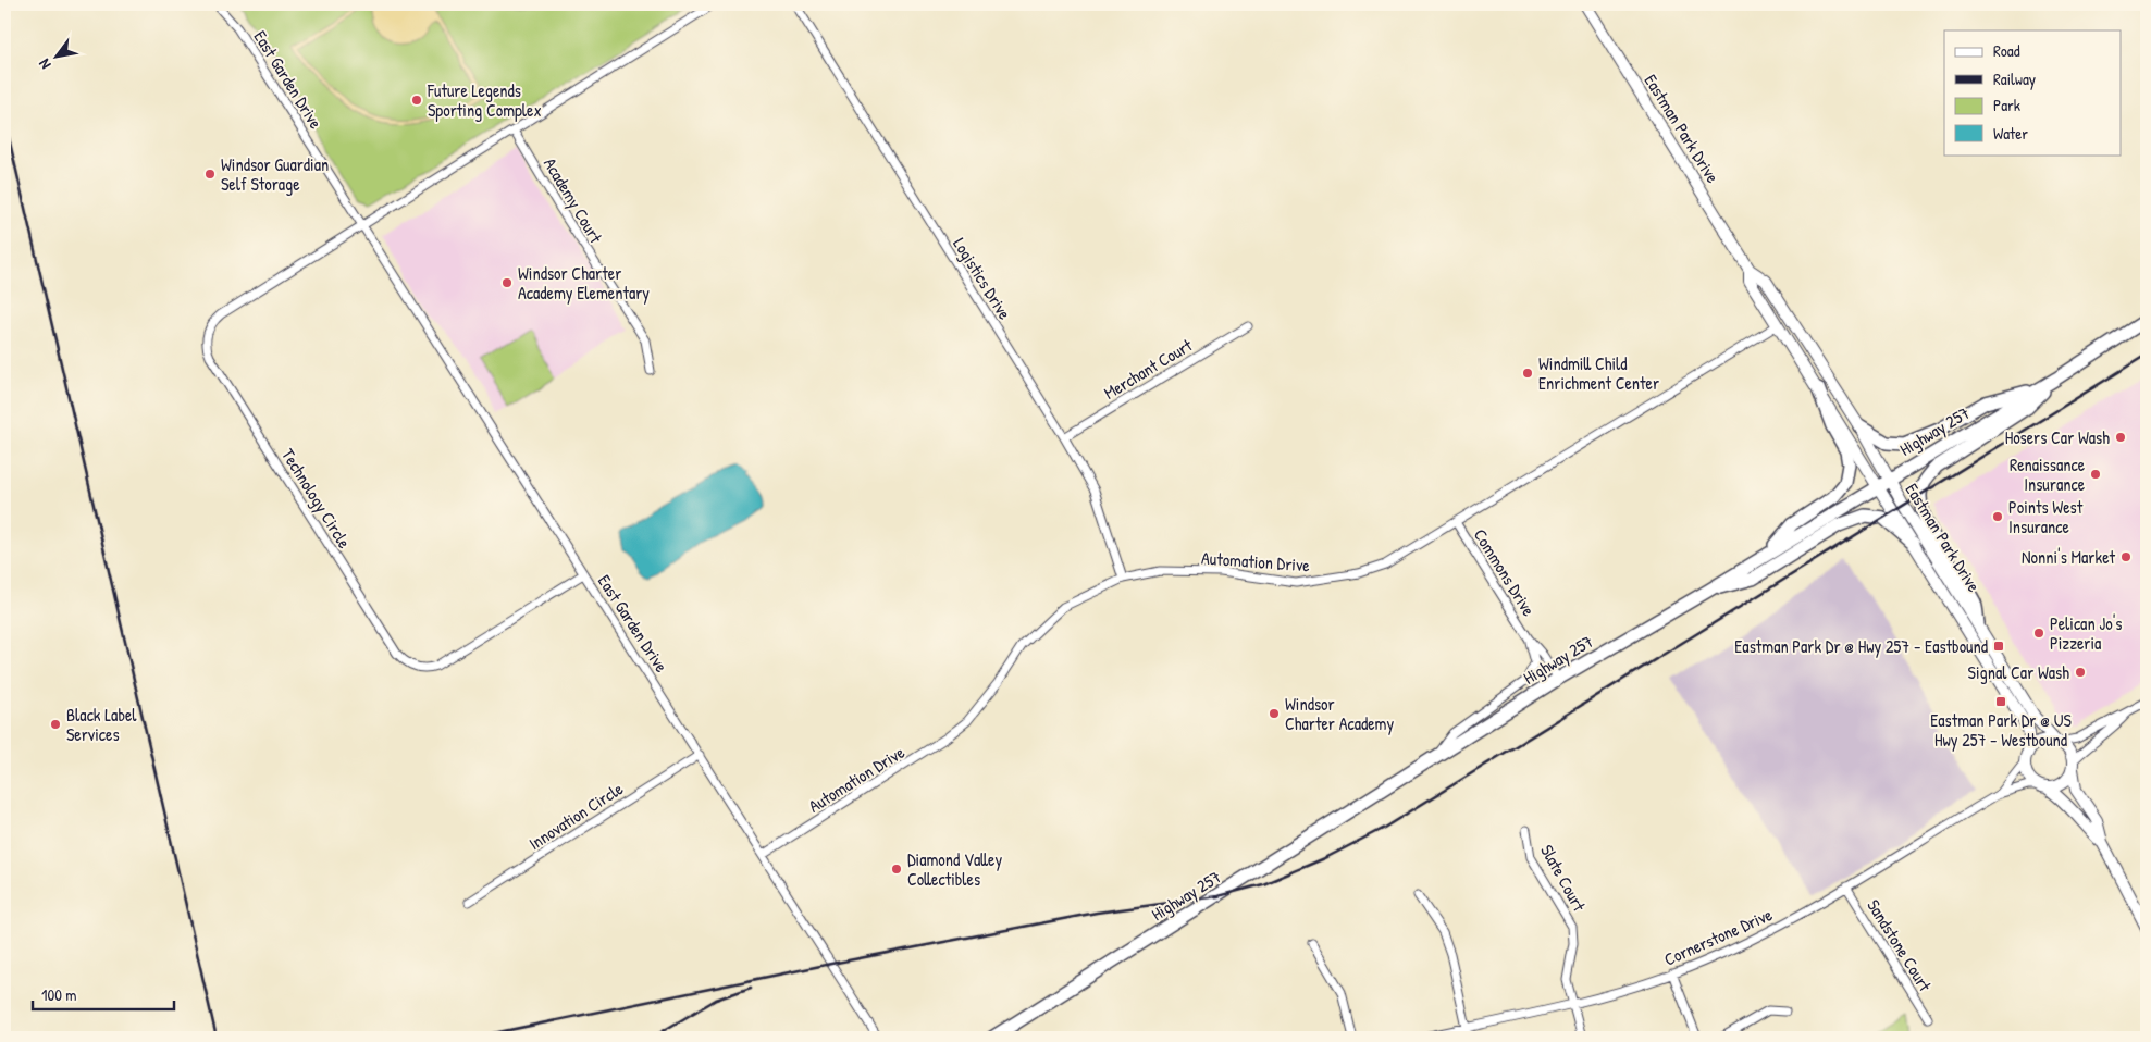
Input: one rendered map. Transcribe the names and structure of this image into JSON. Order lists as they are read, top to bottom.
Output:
{
  "streets": {
    "main road": ["Highway 257"],
    "street": [
      "East Garden Drive",
      "Eastman Park Drive",
      "Academy Court",
      "Logistics Drive",
      "Merchant Court",
      "Technology Circle",
      "Automation Drive",
      "Commons Drive",
      "Innovation Circle",
      "Slate Court",
      "Cornerstone Drive",
      "Sandstone Court"
    ]
  },
  "crossings": [
    ["East Garden Drive", "Technology Circle"],
    ["East Garden Drive", "Automation Drive"],
    ["East Garden Drive", "Innovation Circle"],
    ["Eastman Park Drive", "Highway 257"],
    ["Eastman Park Drive", "Automation Drive"],
    ["Eastman Park Drive", "Cornerstone Drive"],
    ["Logistics Drive", "Merchant Court"],
    ["Logistics Drive", "Automation Drive"],
    ["Highway 257", "Commons Drive"],
    ["Automation Drive", "Commons Drive"],
    ["Slate Court", "Cornerstone Drive"],
    ["Cornerstone Drive", "Sandstone Court"]
  ],
  "places": {
    "other": [
      "Future Legends Sporting Complex",
      "Windsor Guardian Self Storage",
      "Windsor Charter Academy Elementary",
      "Windmill Child Enrichment Center",
      "Hosers Car Wash",
      "Renaissance Insurance",
      "Points West Insurance",
      "Nonni's Market",
      "Pelican Jo's Pizzeria",
      "Signal Car Wash",
      "Windsor Charter Academy",
      "Black Label Services",
      "Diamond Valley Collectibles"
    ],
    "transit": ["Eastman Park Dr @ Hwy 257 - Eastbound", "Eastman Park Dr @ US Hwy 257 - Westbound"]
  },
  "legend": [
    "Road",
    "Railway",
    "Park",
    "Water"
  ],
  "scale_bar": "100 m",
  "north": "bottom left"
}
